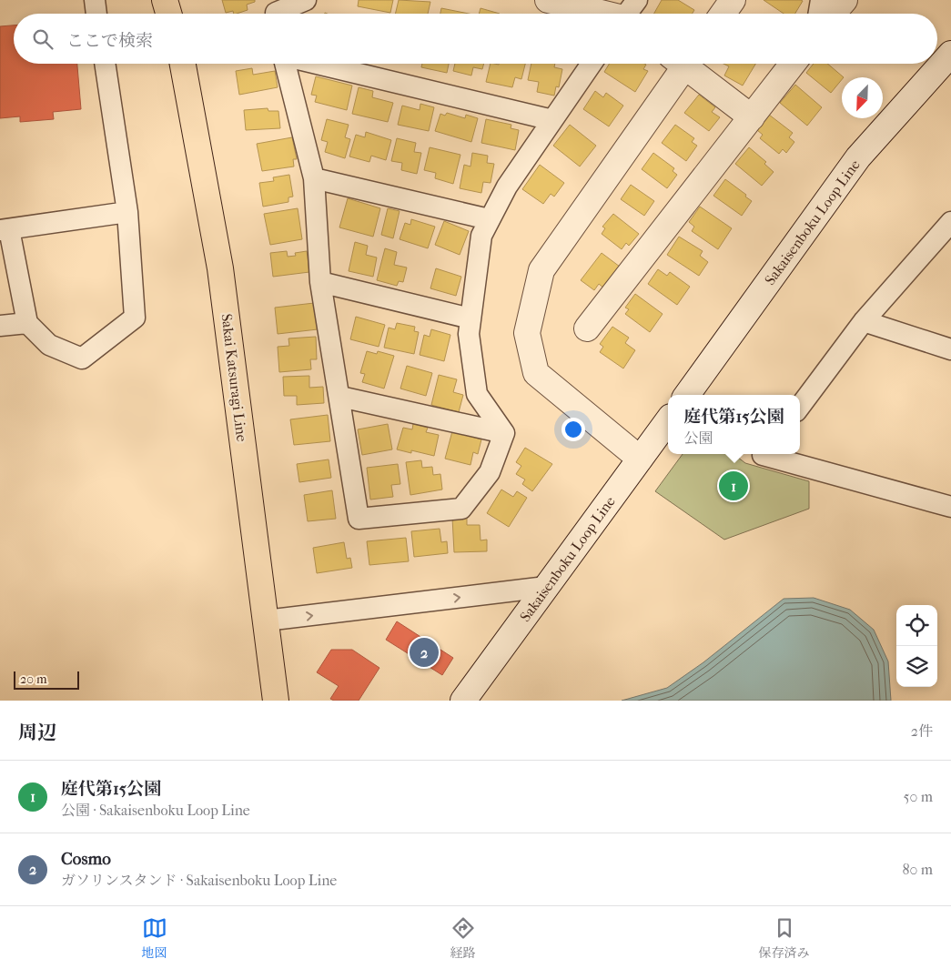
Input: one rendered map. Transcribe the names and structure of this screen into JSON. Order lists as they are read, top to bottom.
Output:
{
  "streets": {
    "main road": ["Sakai Katsuragi Line"],
    "street": ["Sakaisenboku Loop Line"]
  },
  "scale_bar": "20 m",
  "north": "bottom left",
  "page": {
    "search": "ここで検索",
    "popup": ["庭代第15公園", "公園"],
    "pins": ["1", "2"],
    "scale": "20 m",
    "heading": ["周辺", "2件"],
    "list": [
      {
        "mark": "1",
        "name": "庭代第15公園",
        "note": "公園 · Sakaisenboku Loop Line",
        "value": "50 m"
      },
      {
        "mark": "2",
        "name": "Cosmo",
        "note": "ガソリンスタンド · Sakaisenboku Loop Line",
        "value": "80 m"
      }
    ],
    "nav": ["地図", "経路", "保存済み"]
  }
}
